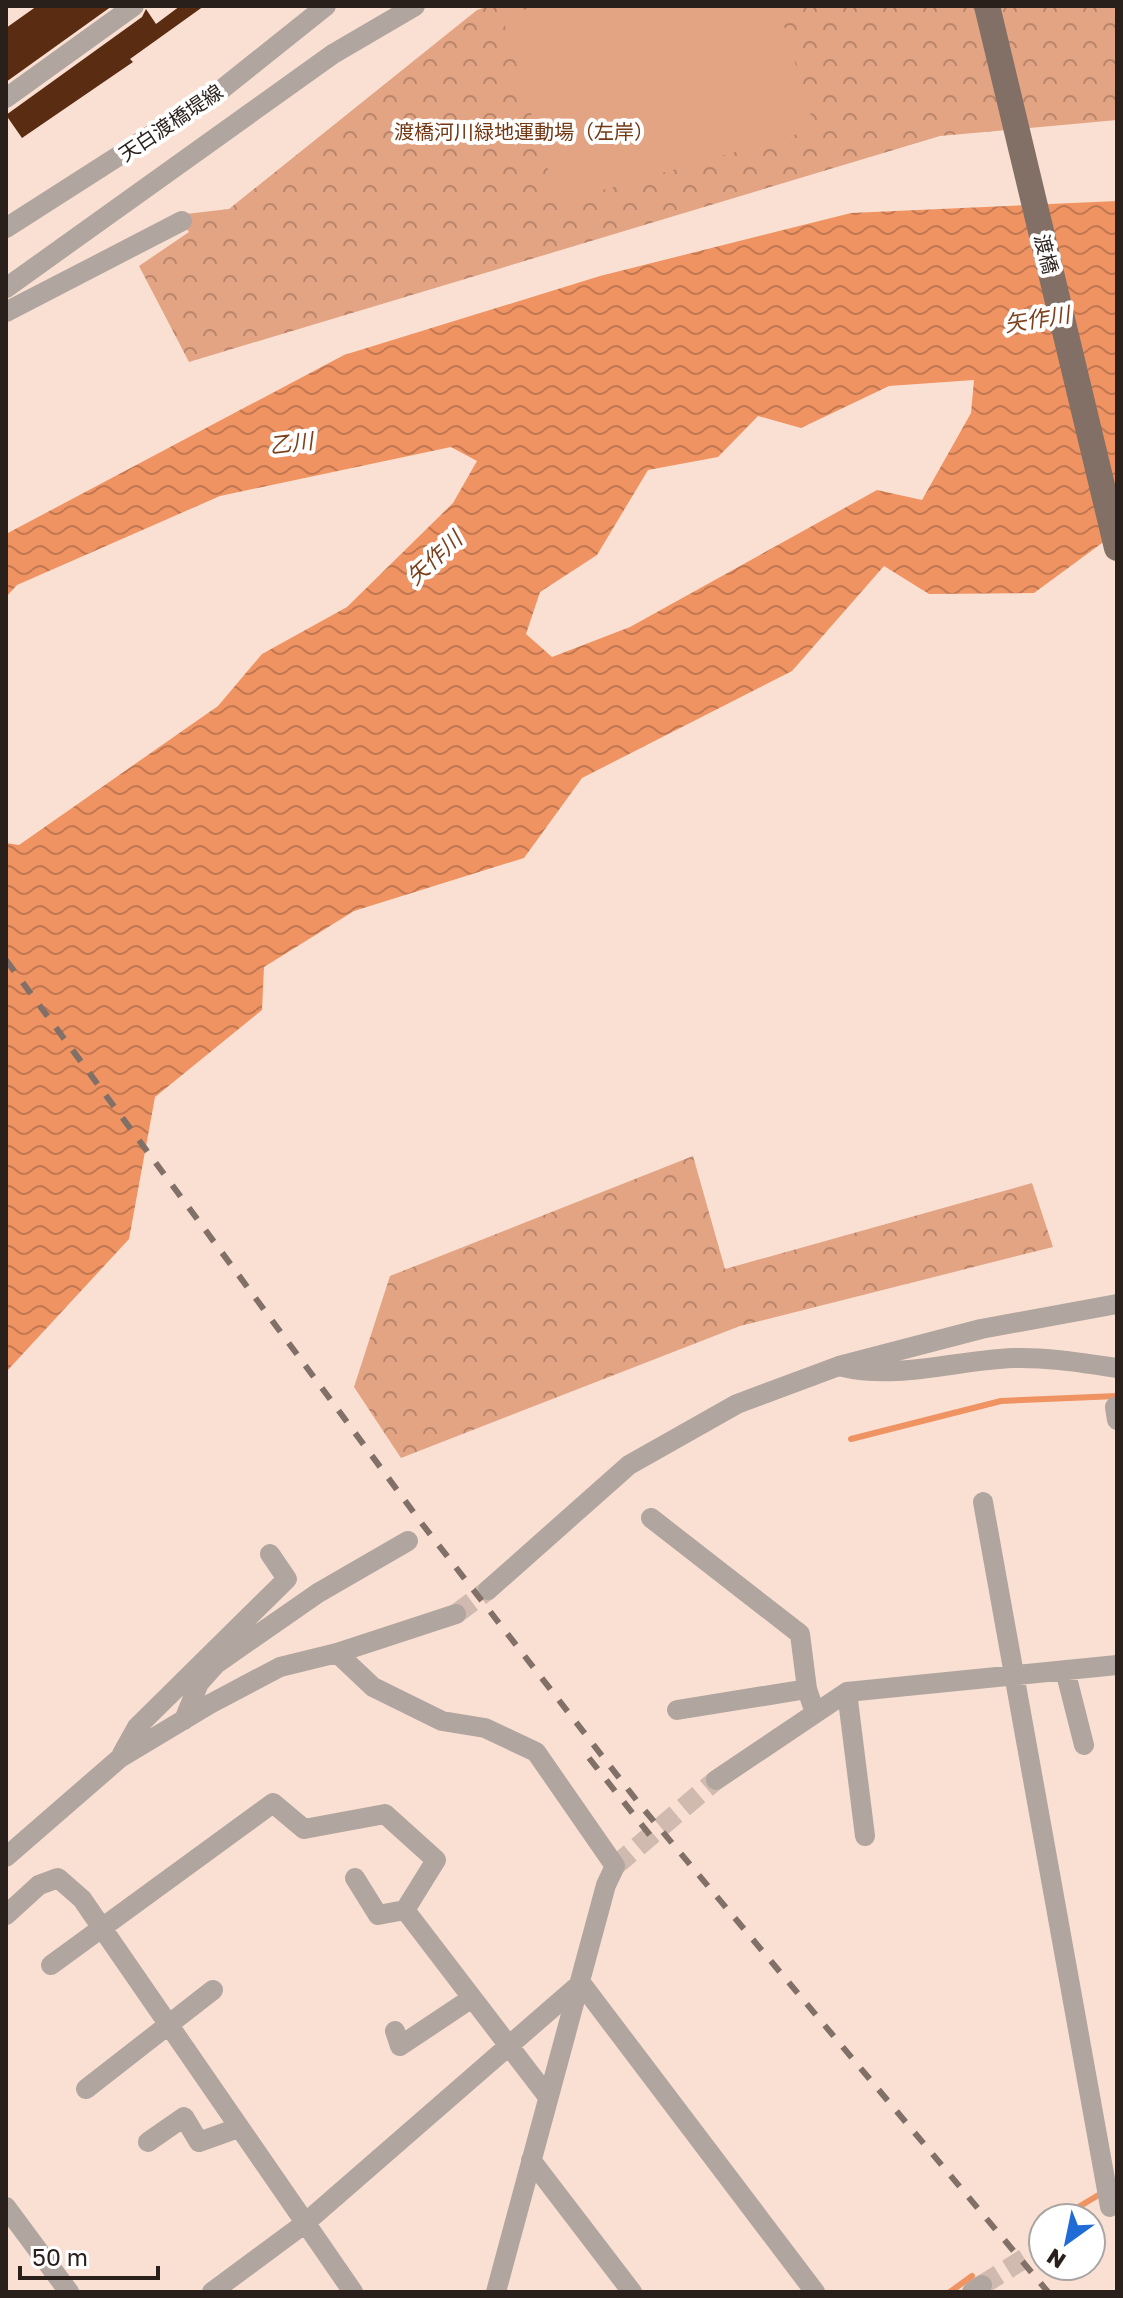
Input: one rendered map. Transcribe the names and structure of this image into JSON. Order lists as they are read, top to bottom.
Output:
{
  "streets": {
    "main road": ["渡橋"],
    "street": ["天白渡橋堤線"]
  },
  "water": ["矢作川", "乙川"],
  "parks": ["渡橋河川緑地運動場（左岸）"],
  "scale_bar": "50 m",
  "north": "bottom left"
}
